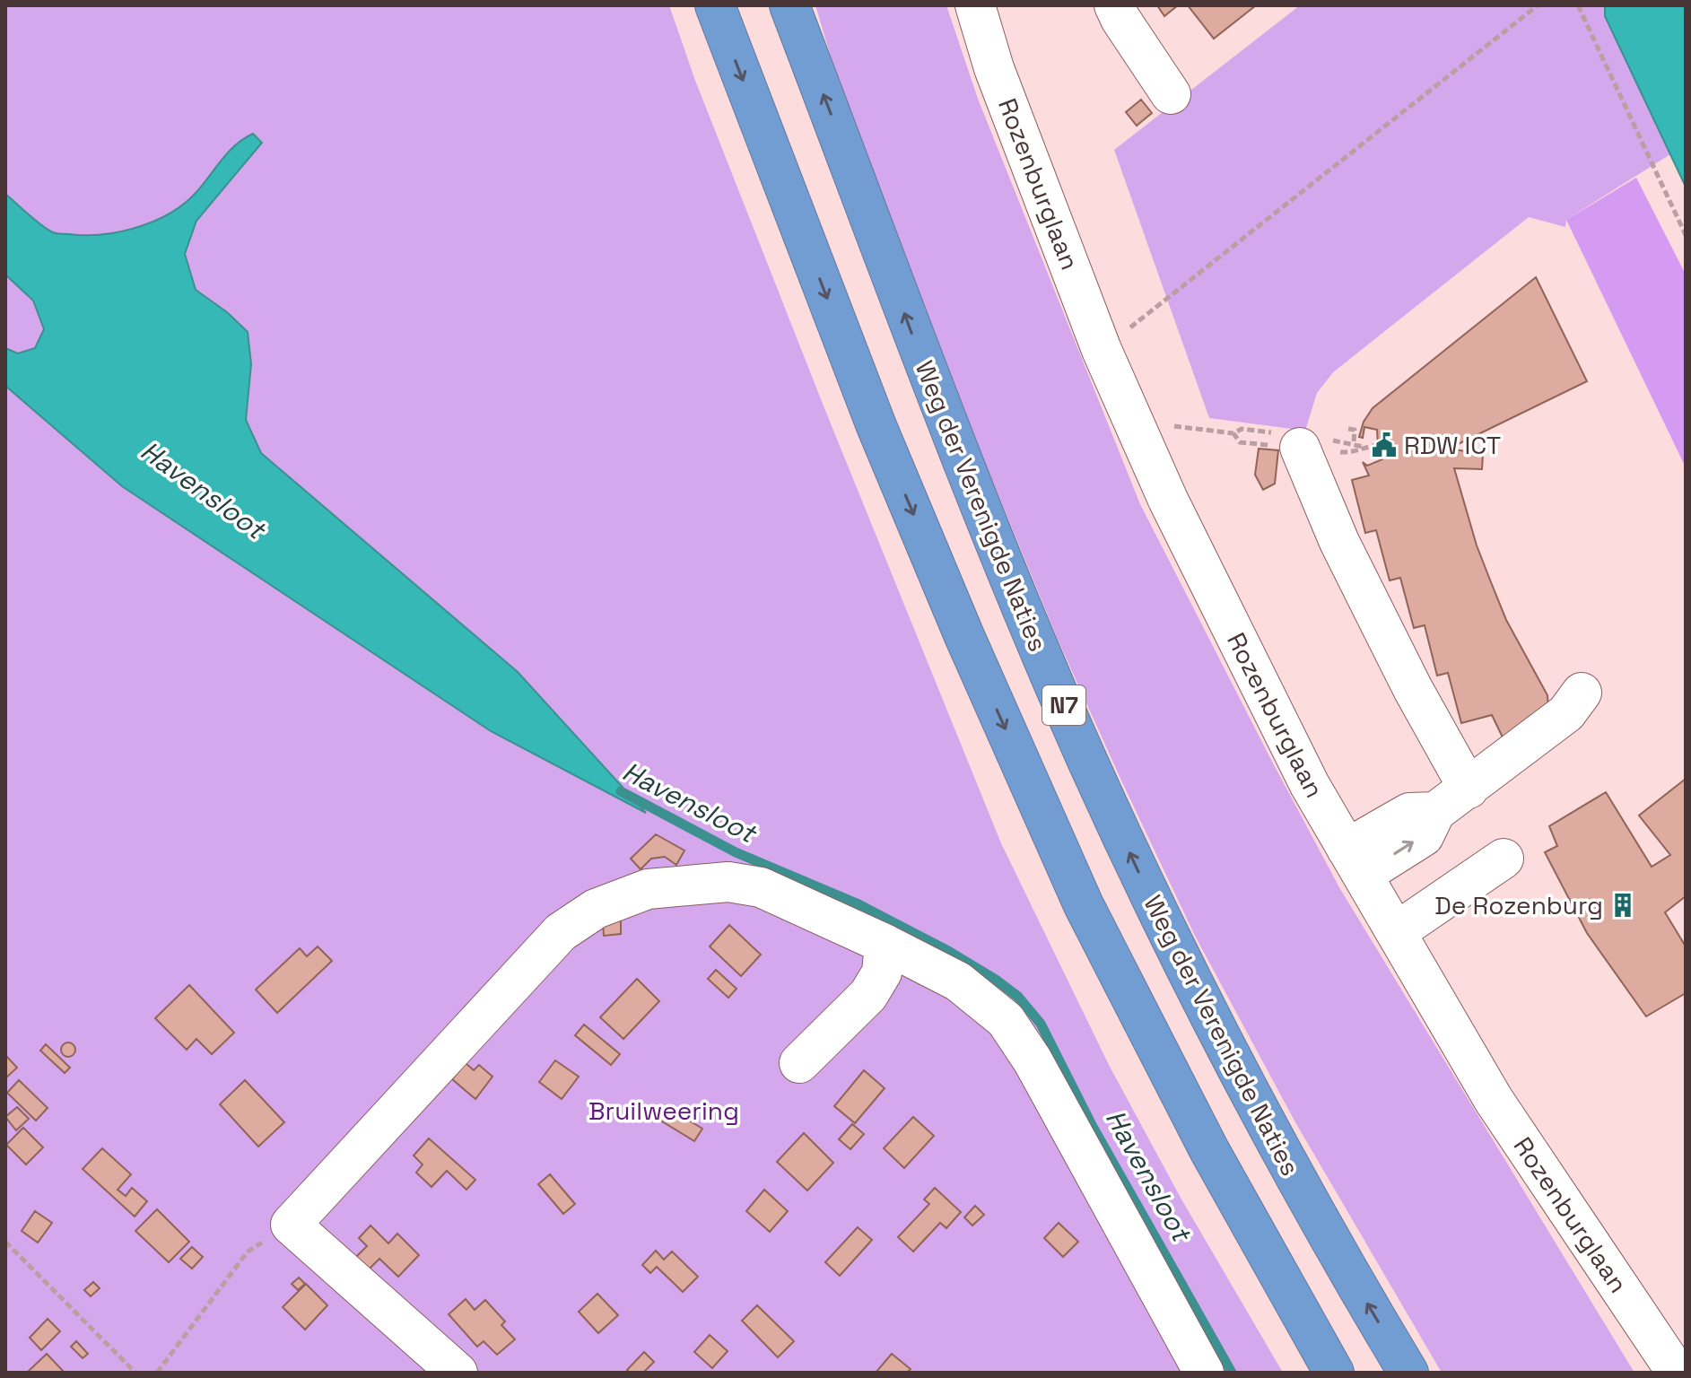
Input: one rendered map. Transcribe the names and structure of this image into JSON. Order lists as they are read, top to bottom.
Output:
{
  "streets": {
    "highway": ["Weg der Verenigde Naties", "N7"],
    "street": ["Rozenburglaan"]
  },
  "water": ["Havensloot"],
  "parks": ["Bruilweering"],
  "places": {
    "public building": ["RDW ICT"],
    "building": ["De Rozenburg"]
  }
}
